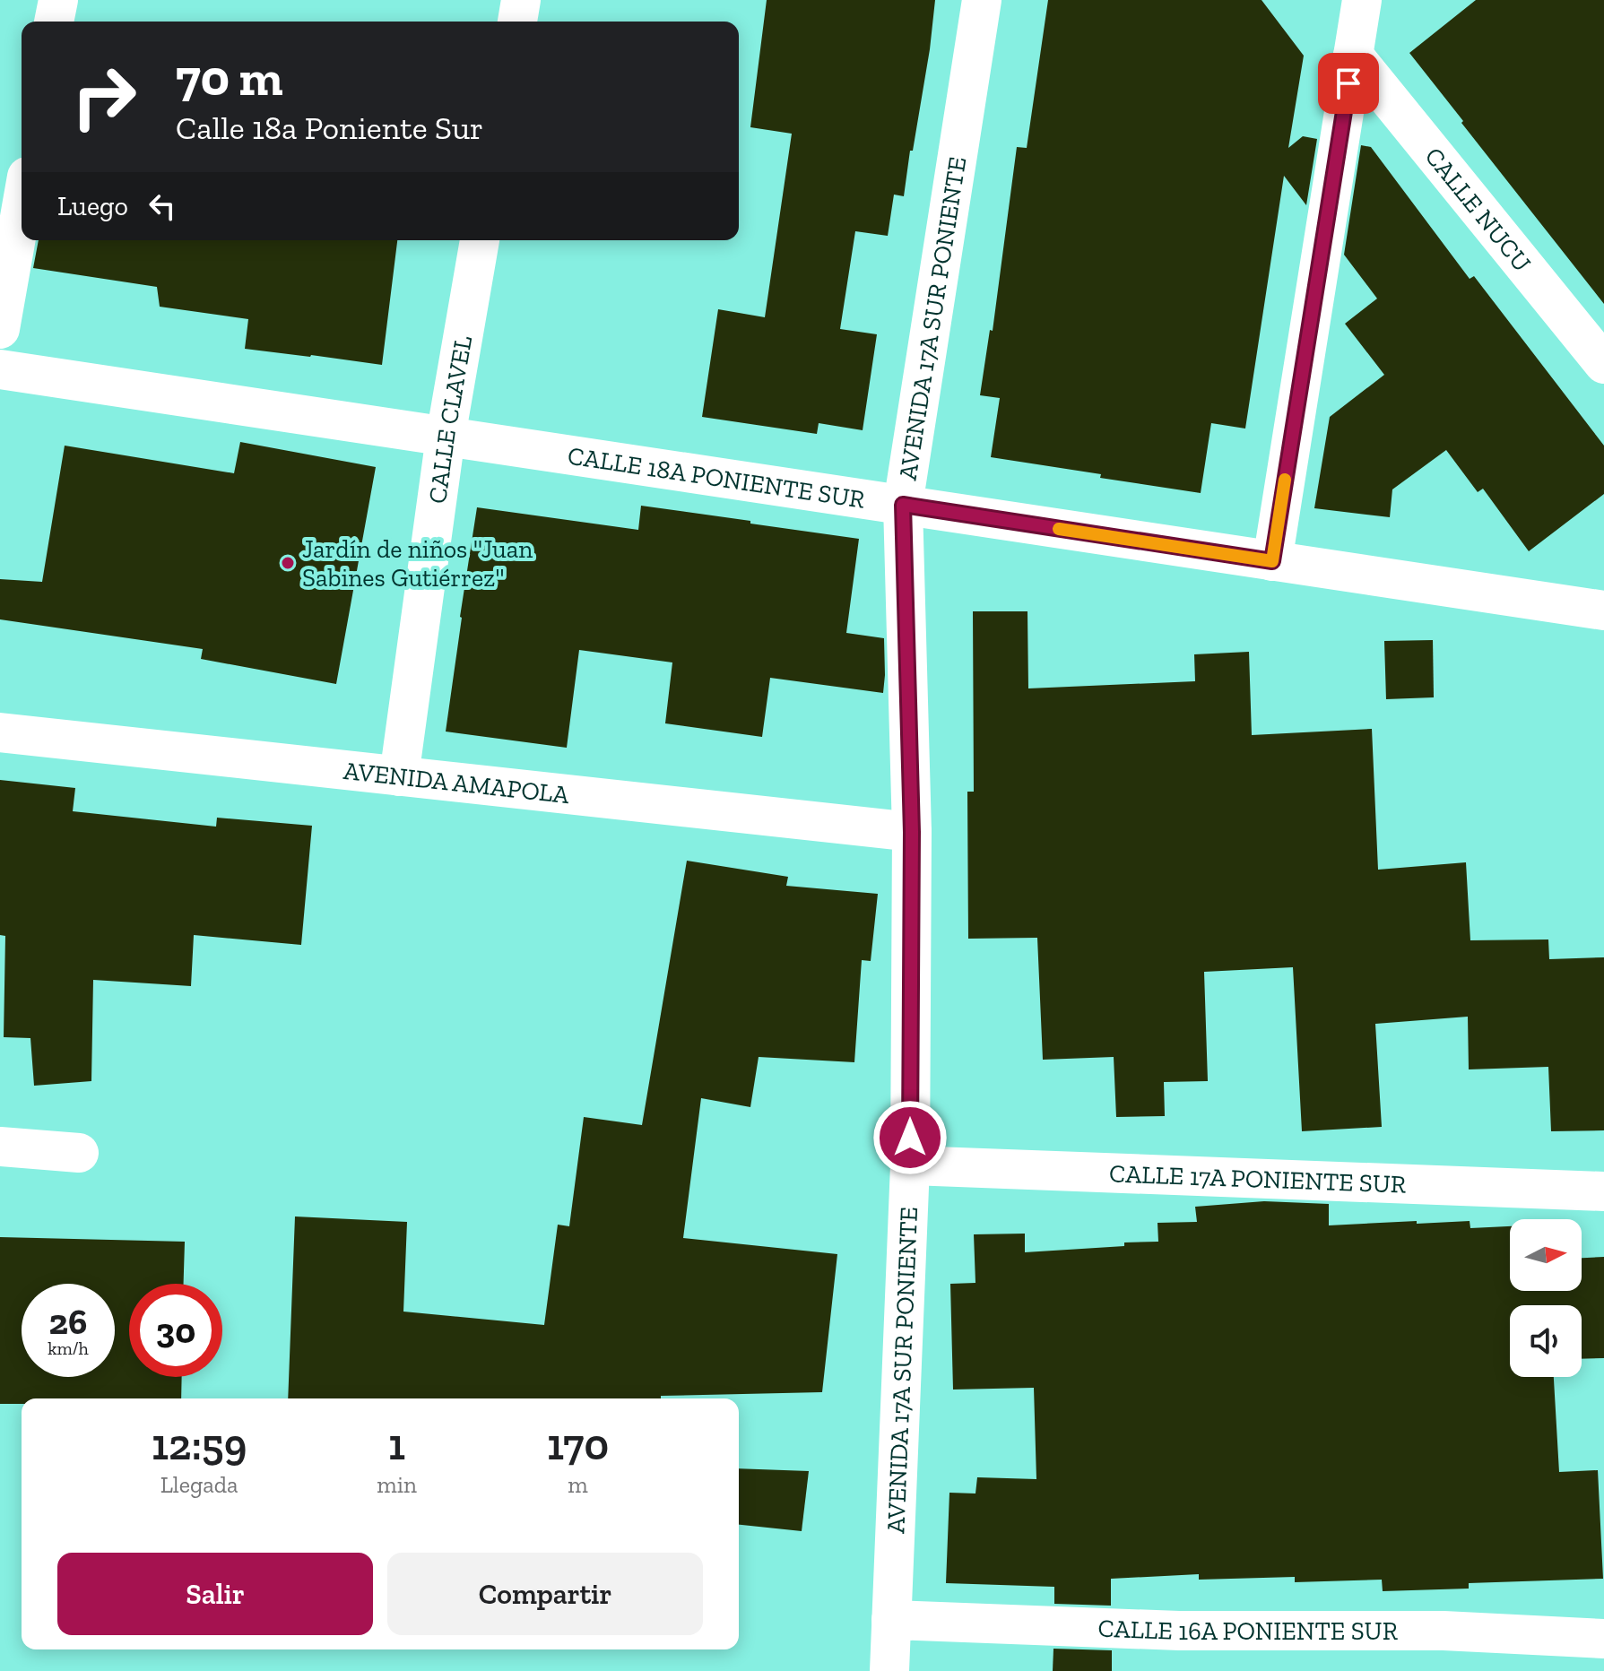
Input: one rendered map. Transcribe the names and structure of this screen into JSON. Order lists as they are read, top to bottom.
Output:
{
  "streets": {
    "street": [
      "CALLE NUCU",
      "AVENIDA 17A SUR PONIENTE",
      "CALLE CLAVEL",
      "CALLE 18A PONIENTE SUR",
      "AVENIDA AMAPOLA",
      "CALLE 17A PONIENTE SUR",
      "CALLE 16A PONIENTE SUR"
    ]
  },
  "crossings": [
    ["AVENIDA 17A SUR PONIENTE", "CALLE 18A PONIENTE SUR"],
    ["AVENIDA 17A SUR PONIENTE", "AVENIDA AMAPOLA"],
    ["AVENIDA 17A SUR PONIENTE", "CALLE 17A PONIENTE SUR"],
    ["AVENIDA 17A SUR PONIENTE", "CALLE 16A PONIENTE SUR"],
    ["CALLE CLAVEL", "CALLE 18A PONIENTE SUR"],
    ["CALLE CLAVEL", "AVENIDA AMAPOLA"]
  ],
  "places": ["Jardín de niños \"Juan Sabines Gutiérrez\""],
  "north": "right",
  "page": {
    "turn": ["70 m", "Calle 18a Poniente Sur"],
    "then": "Luego",
    "speed": "26 km/h",
    "limit": "30",
    "eta": [
      "12:59",
      "Llegada",
      "1",
      "min",
      "170",
      "m"
    ],
    "buttons": ["Salir", "Compartir"]
  }
}
